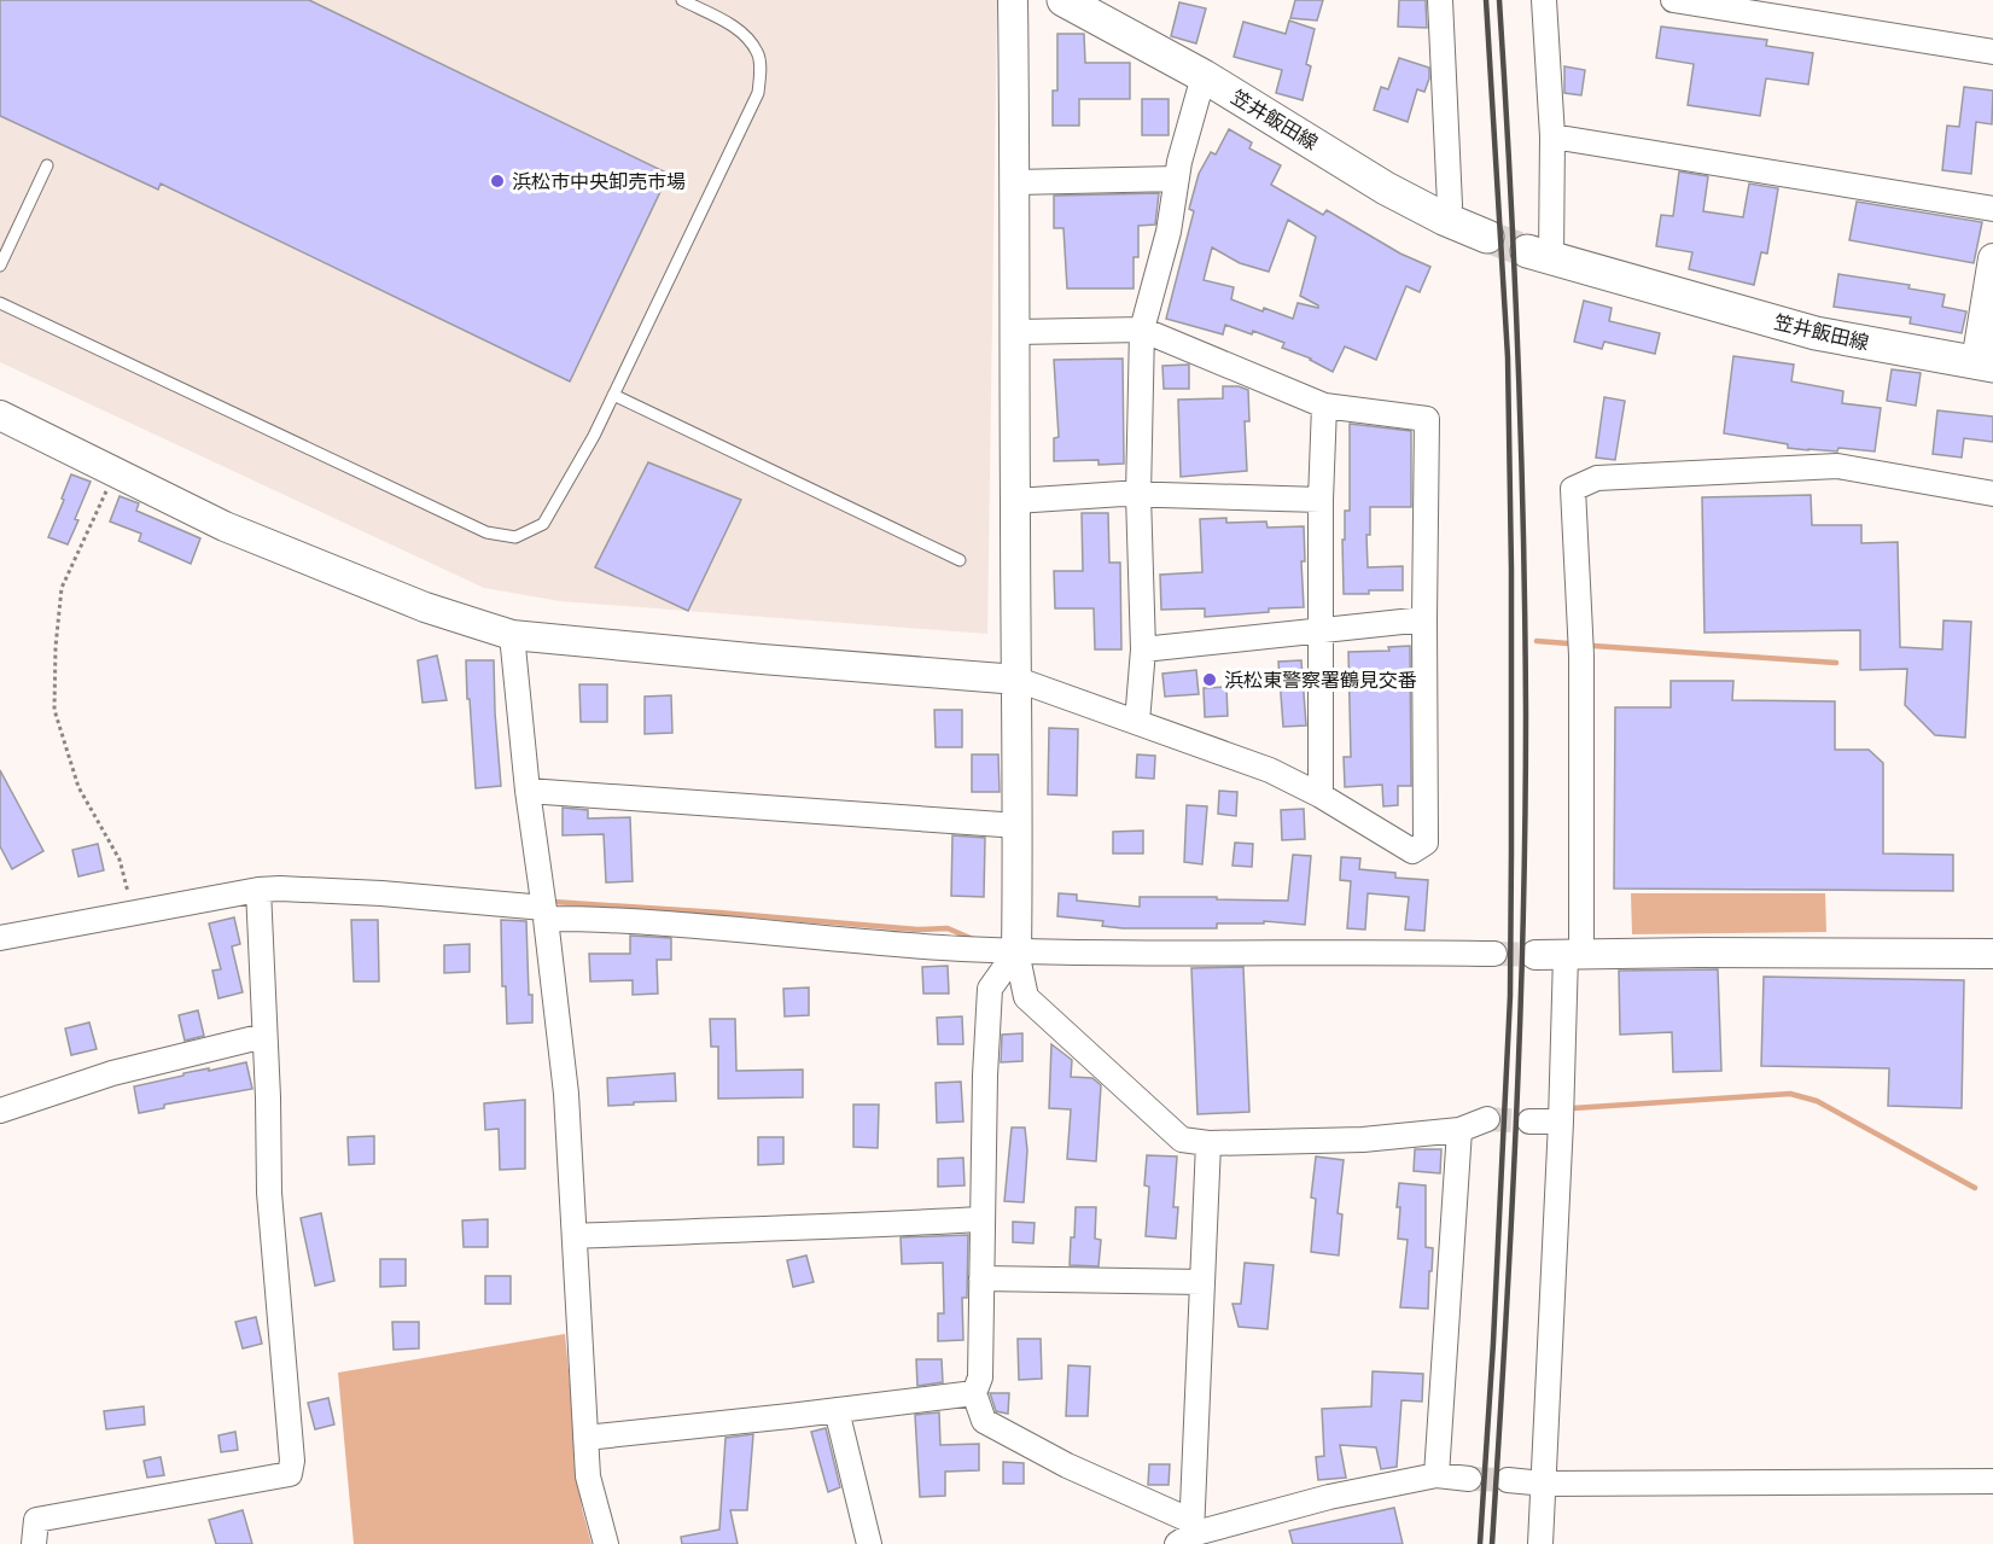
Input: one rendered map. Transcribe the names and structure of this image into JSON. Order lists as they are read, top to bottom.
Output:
{
  "streets": {
    "main road": ["笠井飯田線"]
  },
  "places": ["浜松市中央卸売市場", "浜松東警察署鶴見交番"]
}
